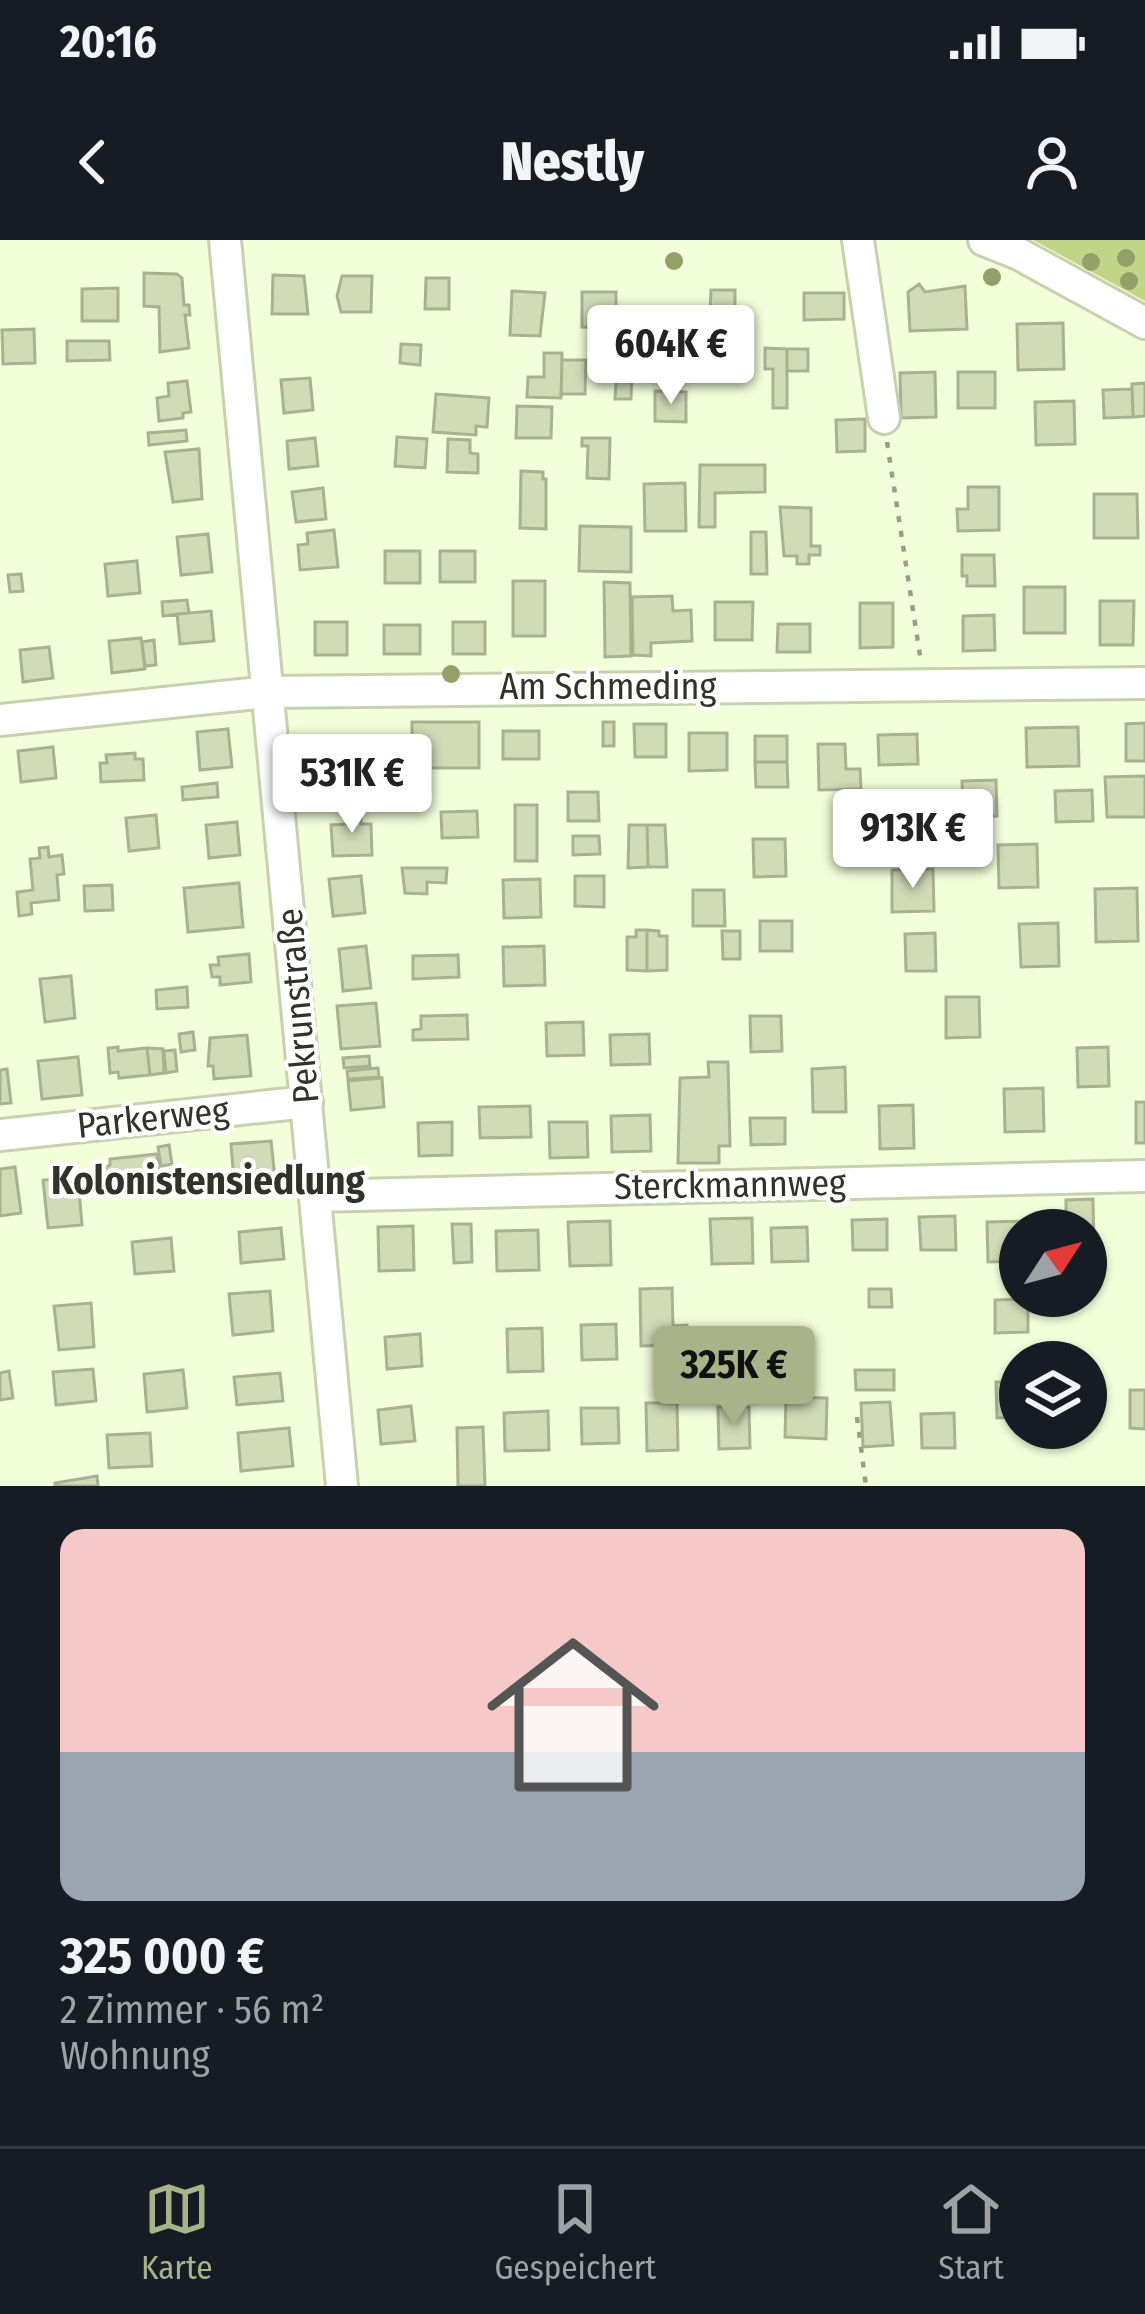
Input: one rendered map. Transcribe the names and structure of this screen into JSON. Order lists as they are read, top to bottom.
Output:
{
  "streets": {
    "street": [
      "Am Schmeding",
      "Pekrunstraße",
      "Parkerweg",
      "Sterckmannweg"
    ]
  },
  "crossings": [
    ["Am Schmeding", "Pekrunstraße"],
    ["Pekrunstraße", "Parkerweg"],
    ["Pekrunstraße", "Sterckmannweg"]
  ],
  "districts": ["Kolonistensiedlung"],
  "north": "top right",
  "page": {
    "status": "20:16",
    "header": "Nestly",
    "price": [
      "604K €",
      "531K €",
      "913K €",
      "325K €"
    ],
    "list": [
      {
        "name": "325 000 €",
        "note": "2 Zimmer · 56 m² · Wohnung"
      }
    ],
    "tabs": ["Karte", "Gespeichert", "Start"]
  }
}
